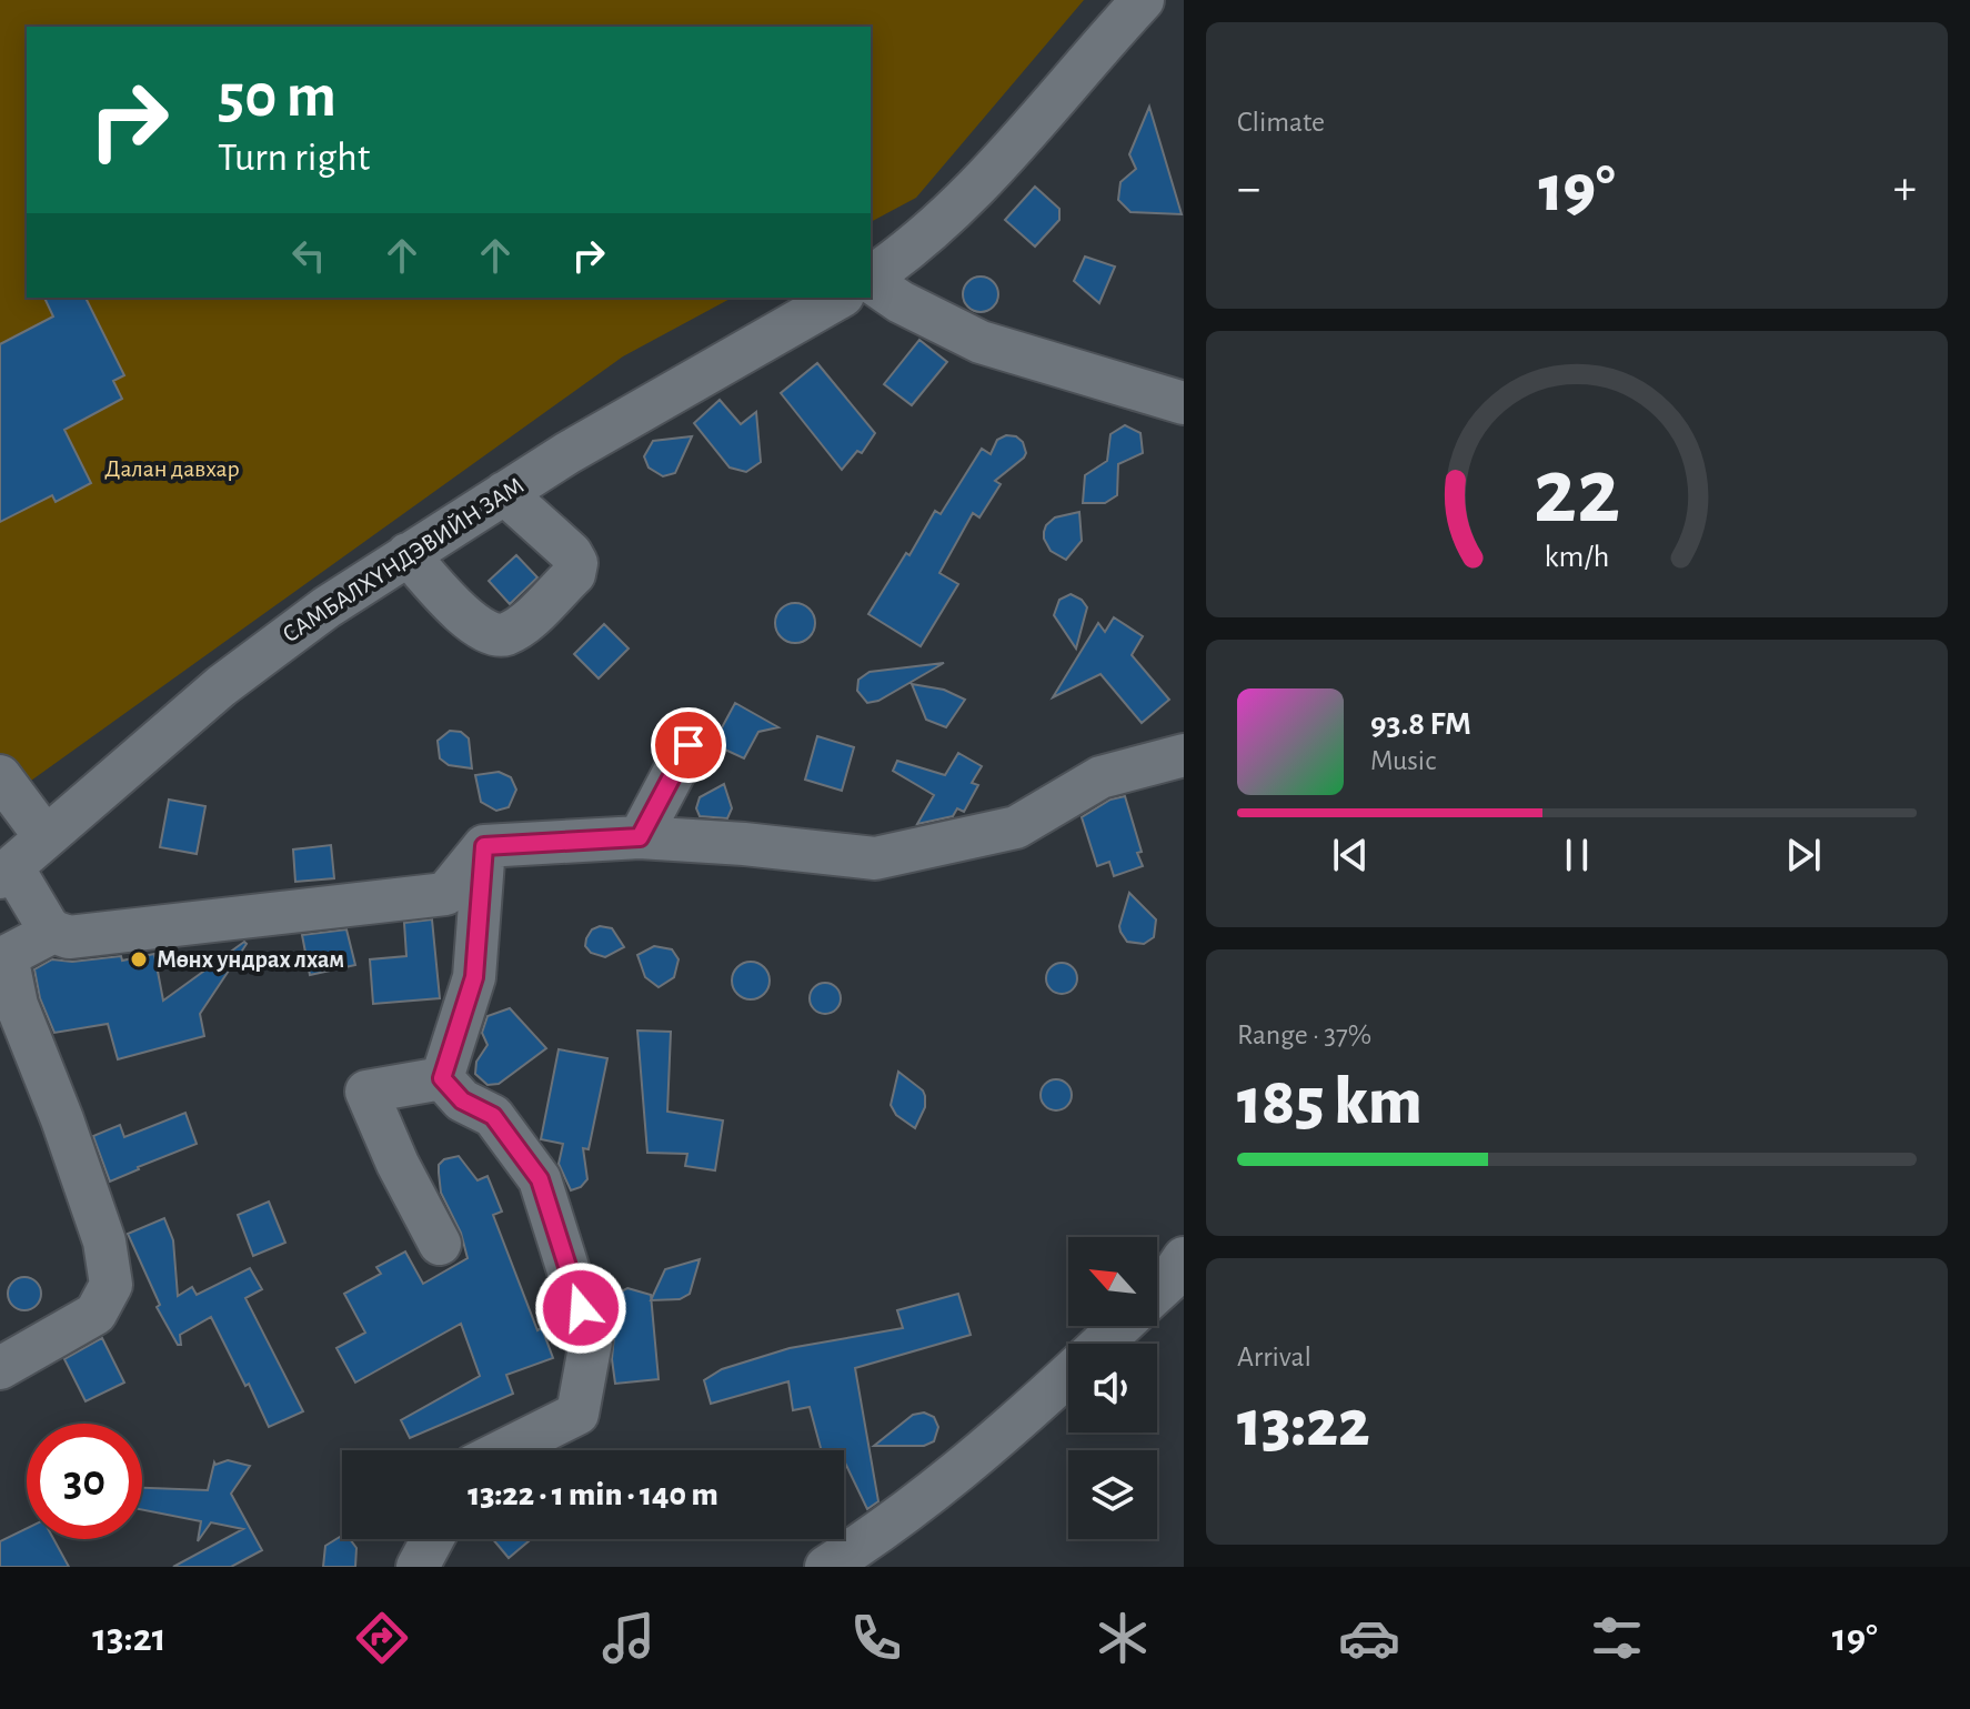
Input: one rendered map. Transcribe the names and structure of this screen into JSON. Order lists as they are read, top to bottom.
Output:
{
  "streets": {
    "street": ["САМБАЛХҮНДЭВИЙН ЗАМ"]
  },
  "parks": ["Далан давхар"],
  "places": ["Мөнх ундрах лхам"],
  "north": "top left",
  "page": {
    "tile": [
      "Climate",
      ["Range · 37%", "185 km"],
      ["Arrival", "13:22"]
    ],
    "turn": ["50 m", "Turn right"],
    "heat": ["−", "19°", "+"],
    "song": ["93.8 FM", "Music"],
    "limit": "30",
    "trip": "13:22 · 1 min · 140 m",
    "tabs": ["13:21", "19°"],
    "gauge": ["22", "km/h"]
  }
}
